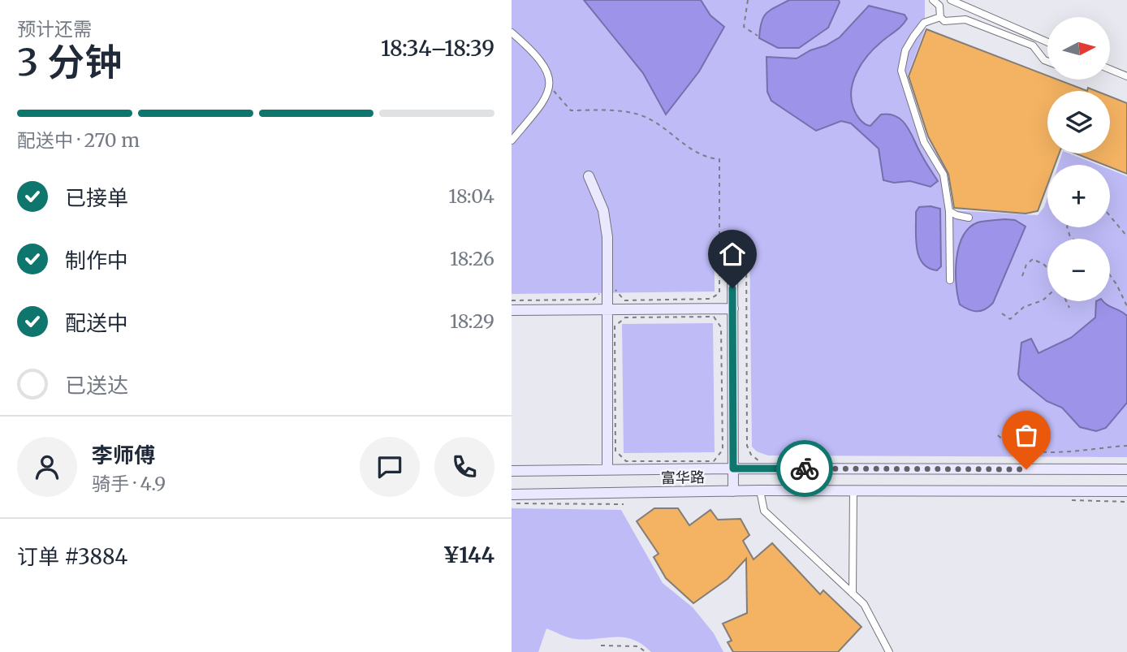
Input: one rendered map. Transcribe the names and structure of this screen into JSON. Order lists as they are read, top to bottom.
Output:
{
  "streets": {
    "street": ["富华路"]
  },
  "north": "right",
  "page": {
    "heading": ["3 分钟", "预计还需", "18:34–18:39"],
    "panel": [
      "李师傅",
      "骑手 · 4.9",
      "订单 #3884",
      "¥144"
    ],
    "map_buttons": ["+", "−"],
    "bar": "配送中 · 270 m",
    "list": [
      ["已接单", "18:04"],
      ["制作中", "18:26"],
      ["配送中", "18:29"],
      "已送达"
    ]
  }
}
